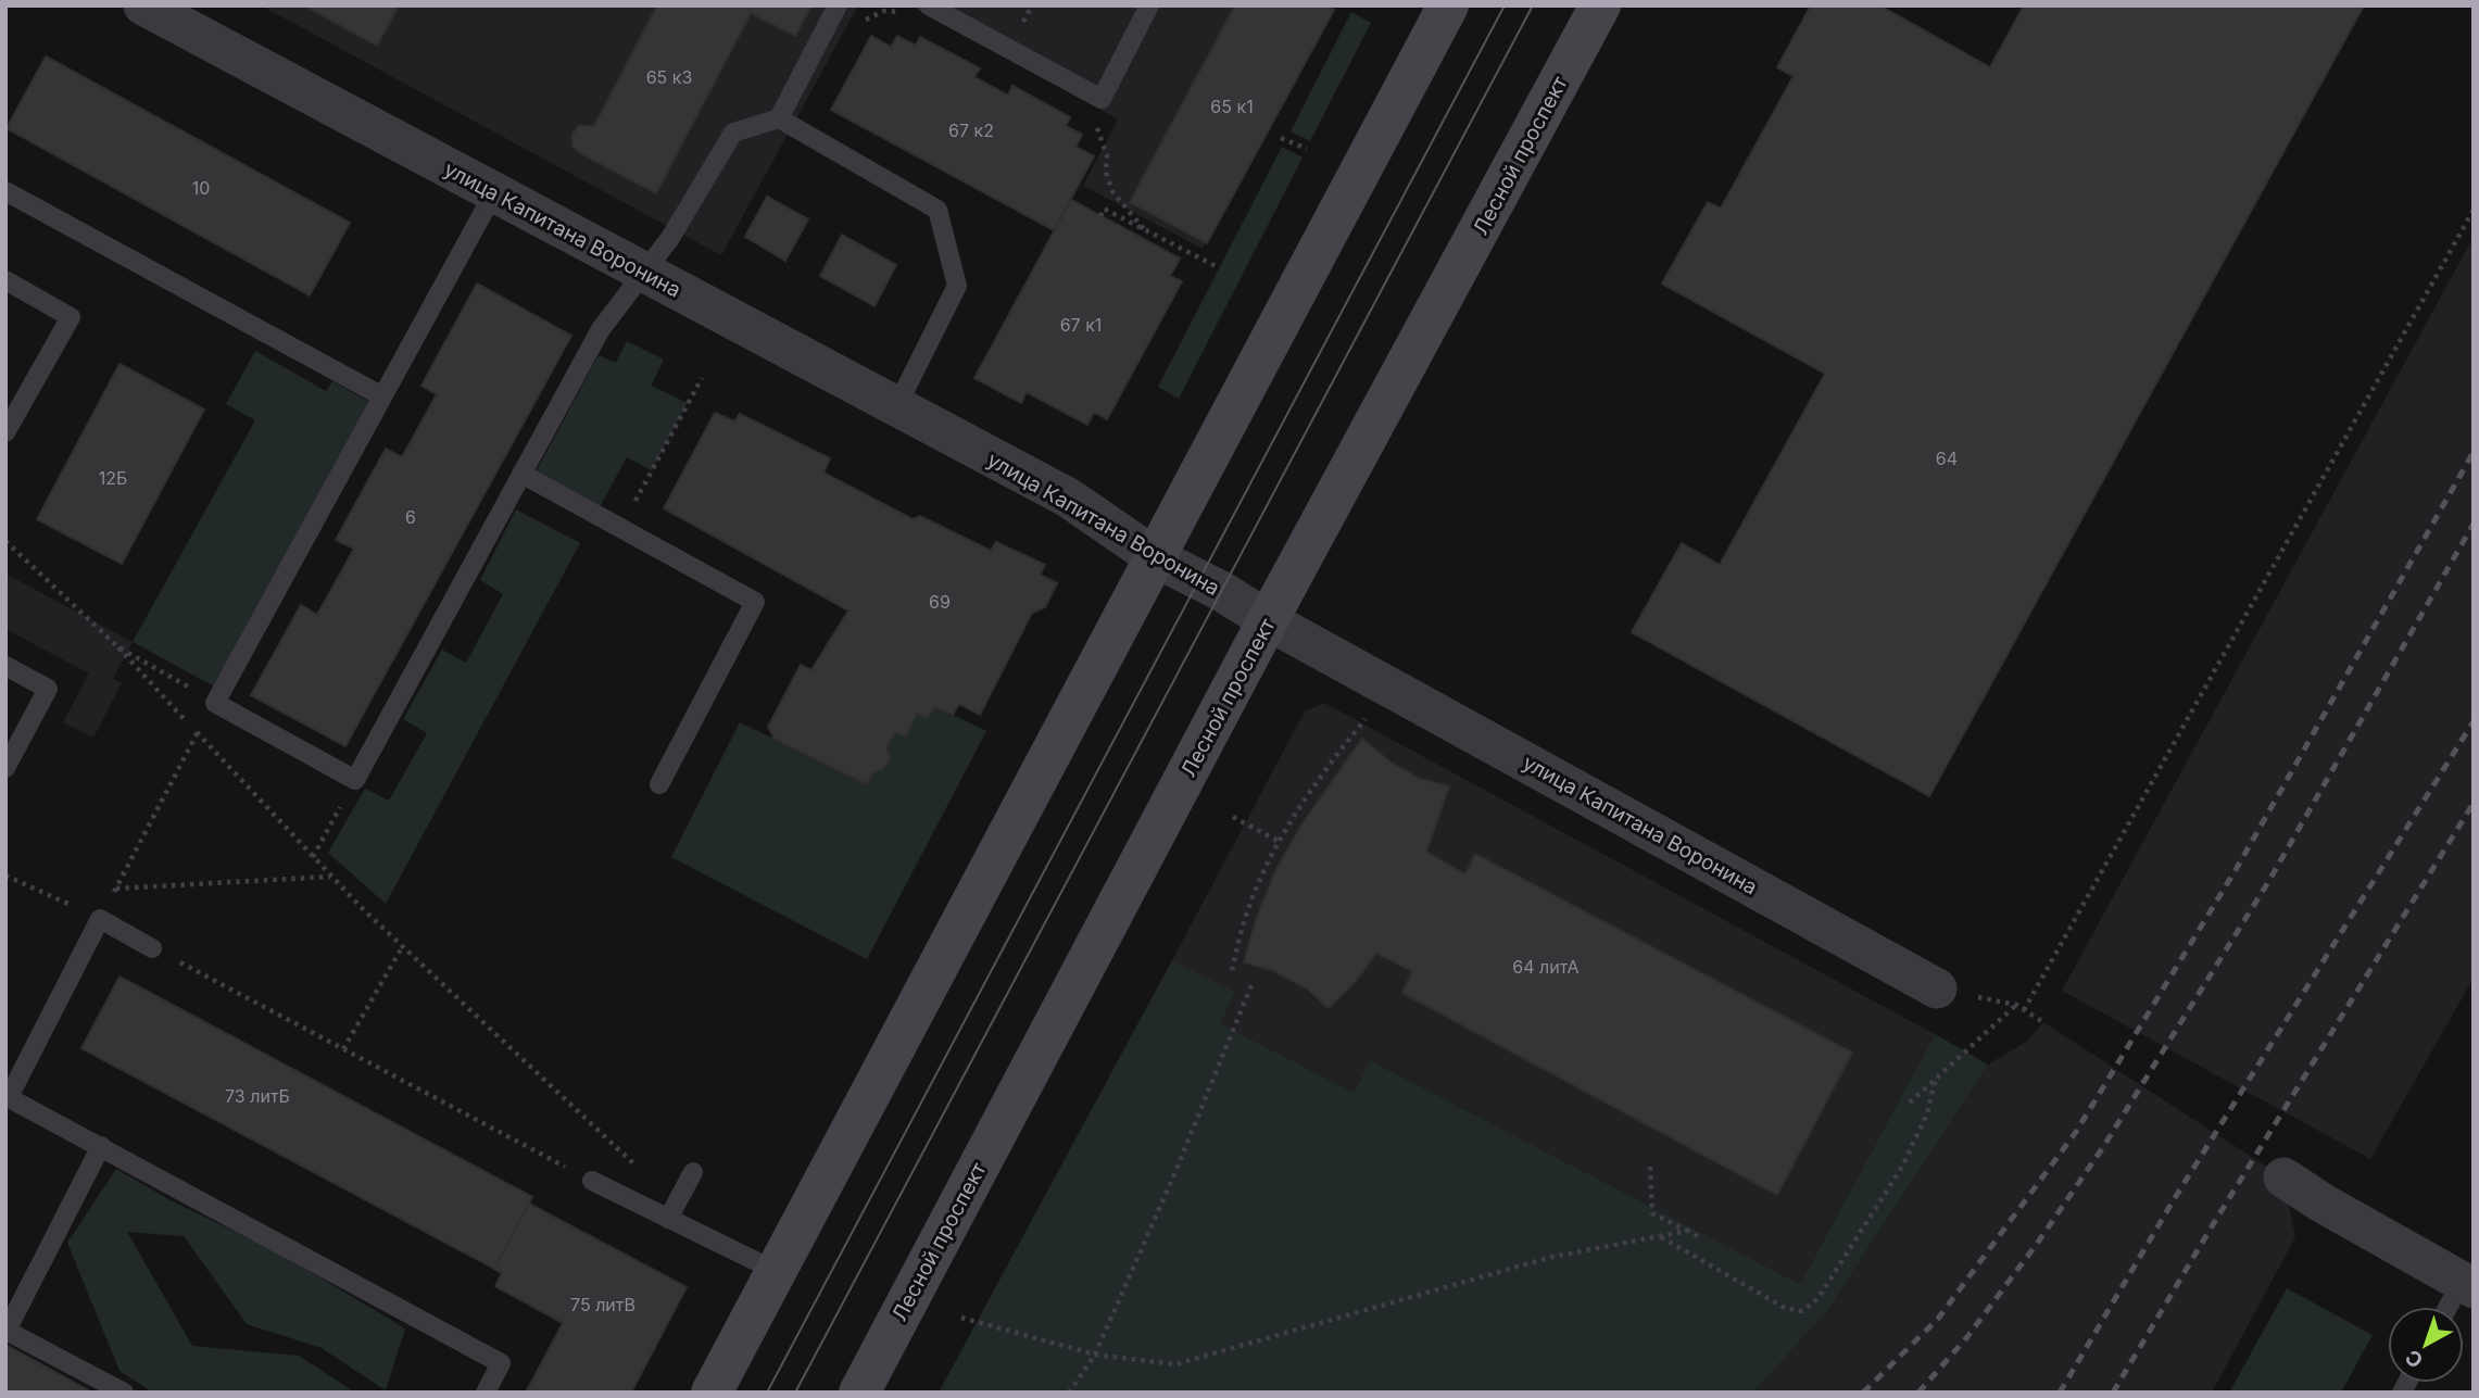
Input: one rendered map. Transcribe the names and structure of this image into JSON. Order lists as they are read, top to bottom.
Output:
{
  "streets": {
    "main road": ["Лесной проспект"],
    "street": ["улица Капитана Воронина"]
  },
  "crossings": [
    ["Лесной проспект", "улица Капитана Воронина"]
  ],
  "house_numbers": [
    "65 к3",
    "65 к1",
    "67 к2",
    "10",
    "67 к1",
    "64",
    "12Б",
    "6",
    "69",
    "64 литА",
    "73 литБ",
    "75 литВ"
  ],
  "north": "bottom left"
}
